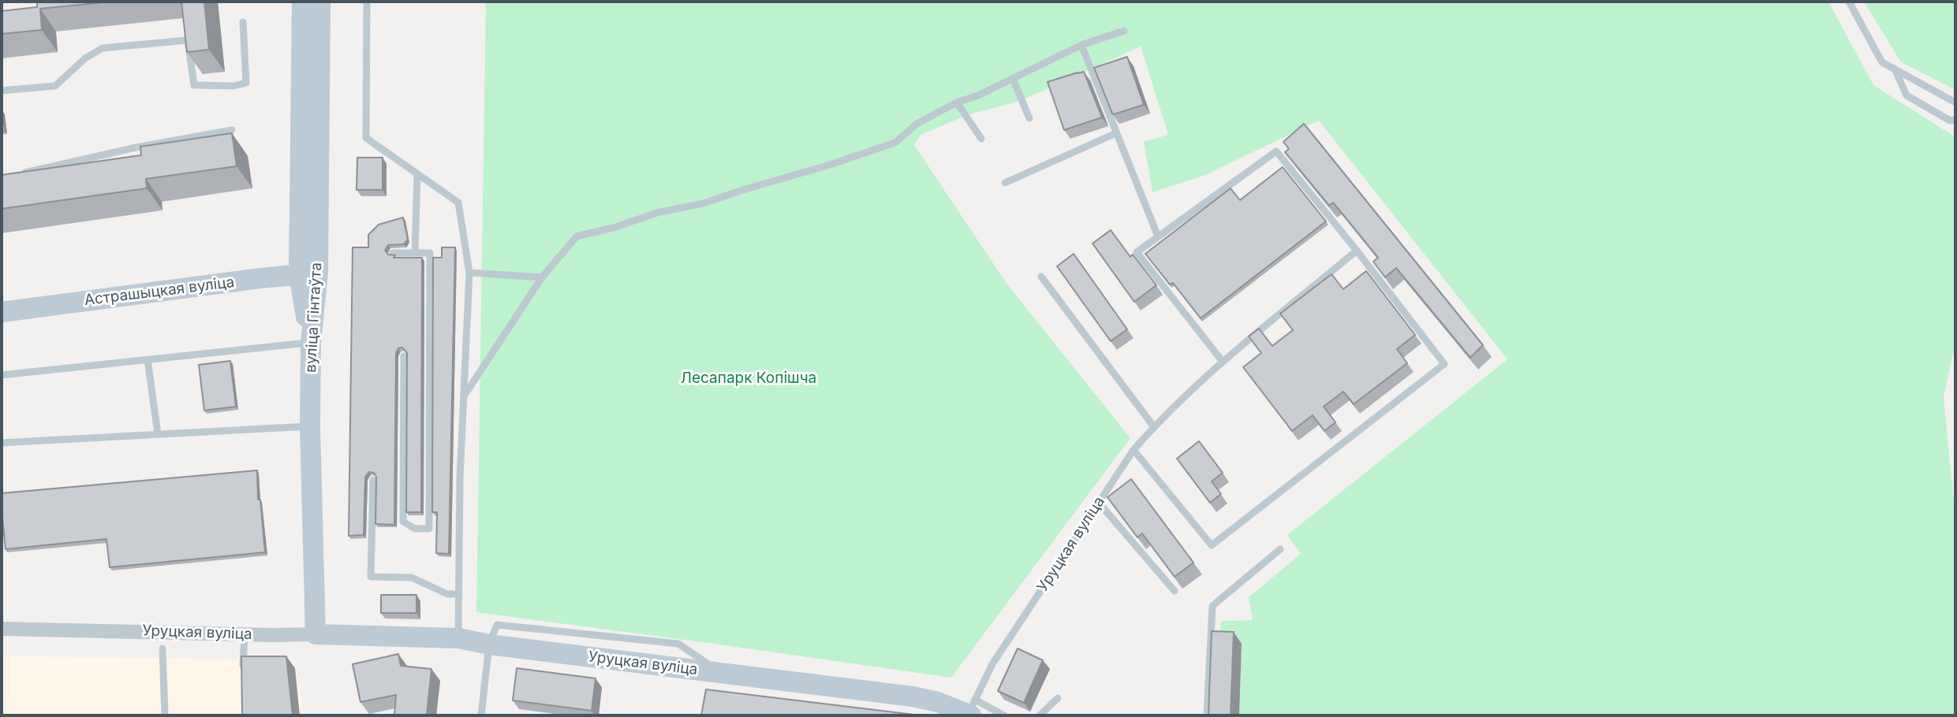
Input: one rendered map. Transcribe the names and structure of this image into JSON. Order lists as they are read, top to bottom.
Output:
{
  "streets": {
    "street": ["Астрашыцкая вуліца", "вуліца Гінтаўта", "Уруцкая вуліца"]
  },
  "crossings": [
    ["Астрашыцкая вуліца", "вуліца Гінтаўта"],
    ["вуліца Гінтаўта", "Уруцкая вуліца"]
  ],
  "parks": ["Лесапарк Копішча"]
}
